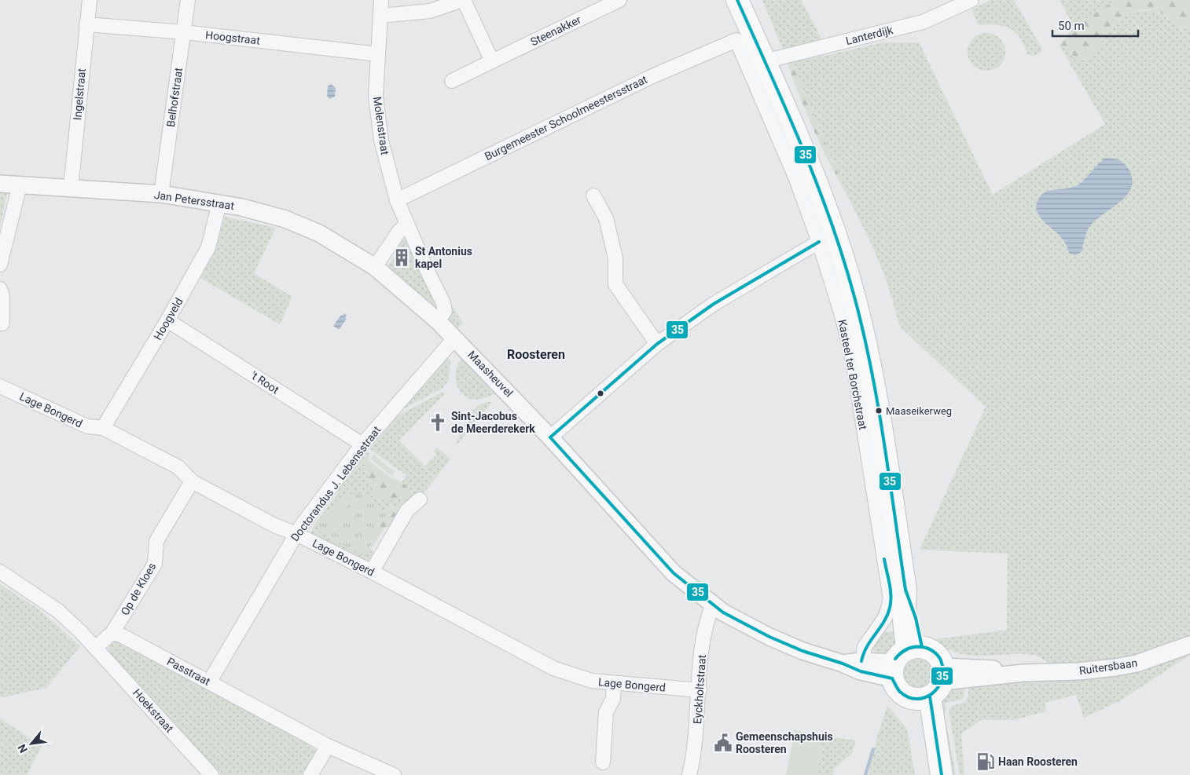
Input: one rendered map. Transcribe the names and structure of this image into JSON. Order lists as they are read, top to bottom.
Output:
{
  "streets": {
    "street": [
      "Steenakker",
      "Lanterdijk",
      "Hoogstraat",
      "Ingelstraat",
      "Belhofstraat",
      "Burgemeester Schoolmeestersstraat",
      "Molenstraat",
      "Jan Petersstraat",
      "Hoogveld",
      "Maasheuvel",
      "Kasteel ter Borchstraat",
      "'t Root",
      "Lage Bongerd",
      "Doctorandus J. Lebensstraat",
      "Op de Kloes",
      "Ruitersbaan",
      "Passtraat",
      "Eyckholtstraat",
      "Hoekstraat"
    ]
  },
  "crossings": [
    ["Hoogstraat", "Ingelstraat"],
    ["Hoogstraat", "Belhofstraat"],
    ["Hoogstraat", "Molenstraat"],
    ["Ingelstraat", "Jan Petersstraat"],
    ["Belhofstraat", "Jan Petersstraat"],
    ["Burgemeester Schoolmeestersstraat", "Molenstraat"],
    ["Burgemeester Schoolmeestersstraat", "Kasteel ter Borchstraat"],
    ["Molenstraat", "Maasheuvel"],
    ["Jan Petersstraat", "Hoogveld"],
    ["Jan Petersstraat", "Maasheuvel"],
    ["Hoogveld", "'t Root"],
    ["Hoogveld", "Lage Bongerd"],
    ["Maasheuvel", "Kasteel ter Borchstraat"],
    ["Maasheuvel", "Doctorandus J. Lebensstraat"],
    ["Maasheuvel", "Eyckholtstraat"],
    ["'t Root", "Doctorandus J. Lebensstraat"],
    ["Lage Bongerd", "Doctorandus J. Lebensstraat"],
    ["Lage Bongerd", "Op de Kloes"],
    ["Lage Bongerd", "Eyckholtstraat"],
    ["Doctorandus J. Lebensstraat", "Passtraat"],
    ["Op de Kloes", "Passtraat"]
  ],
  "districts": ["Roosteren"],
  "places": {
    "building": ["St Antonius kapel"],
    "other": ["Maaseikerweg"],
    "church": ["Sint-Jacobus de Meerderekerk"],
    "public building": ["Gemeenschapshuis Roosteren"],
    "fuel station": ["Haan Roosteren"]
  },
  "lines": ["transit line 35"],
  "scale_bar": "50 m",
  "north": "bottom left"
}
